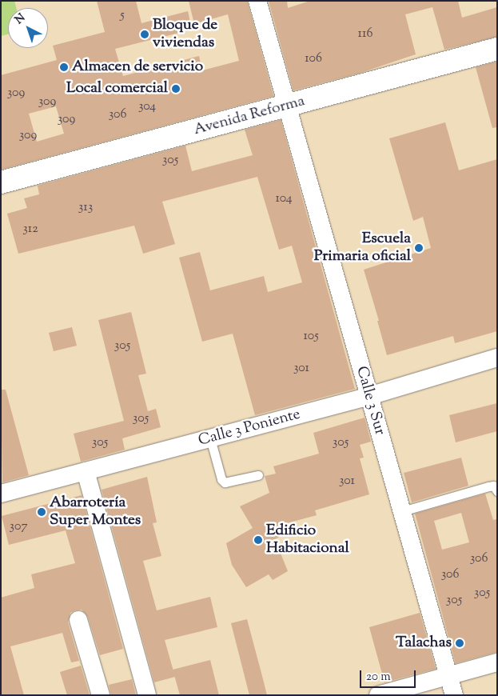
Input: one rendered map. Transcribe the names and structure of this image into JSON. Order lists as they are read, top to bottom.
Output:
{
  "streets": {
    "street": ["Avenida Reforma", "Calle 3 Sur", "Calle 3 Poniente"]
  },
  "crossings": [
    ["Avenida Reforma", "Calle 3 Sur"],
    ["Calle 3 Sur", "Calle 3 Poniente"]
  ],
  "places": [
    "Bloque de viviendas",
    "Almacen de servicio",
    "Local comercial",
    "Escuela Primaria oficial",
    "Abarrotería Super Montes",
    "Edificio Habitacional",
    "Talachas"
  ],
  "house_numbers": [
    "5",
    "116",
    "106",
    "309",
    "309",
    "304",
    "306",
    "309",
    "309",
    "305",
    "104",
    "313",
    "312",
    "105",
    "305",
    "301",
    "305",
    "305",
    "305",
    "301",
    "307",
    "306",
    "306",
    "305",
    "305"
  ],
  "scale_bar": "20 m",
  "north": "top left"
}
